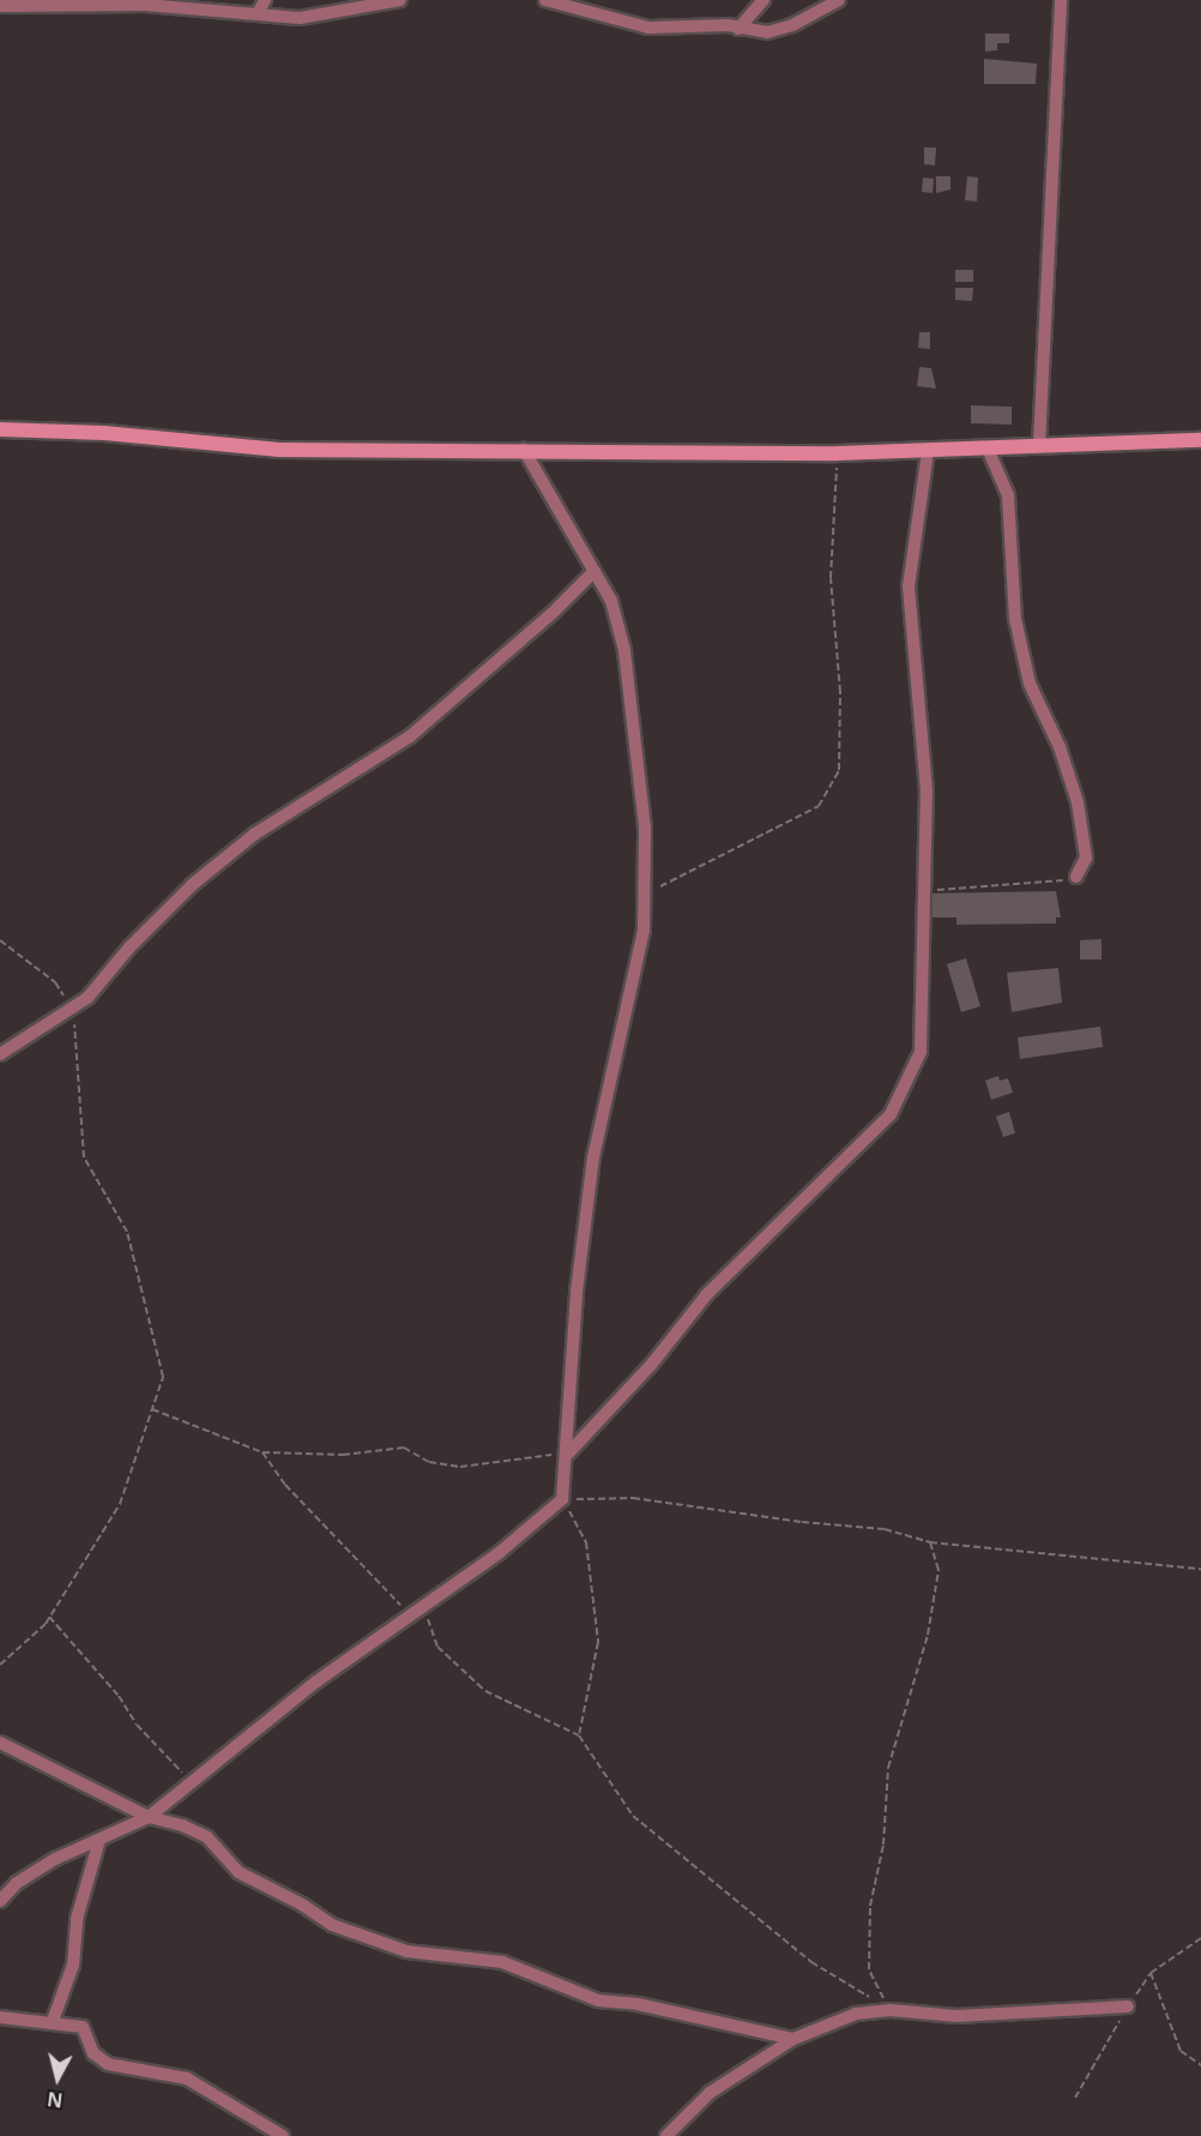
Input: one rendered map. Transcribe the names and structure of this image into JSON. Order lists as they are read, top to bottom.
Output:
{
  "north": "bottom"
}
